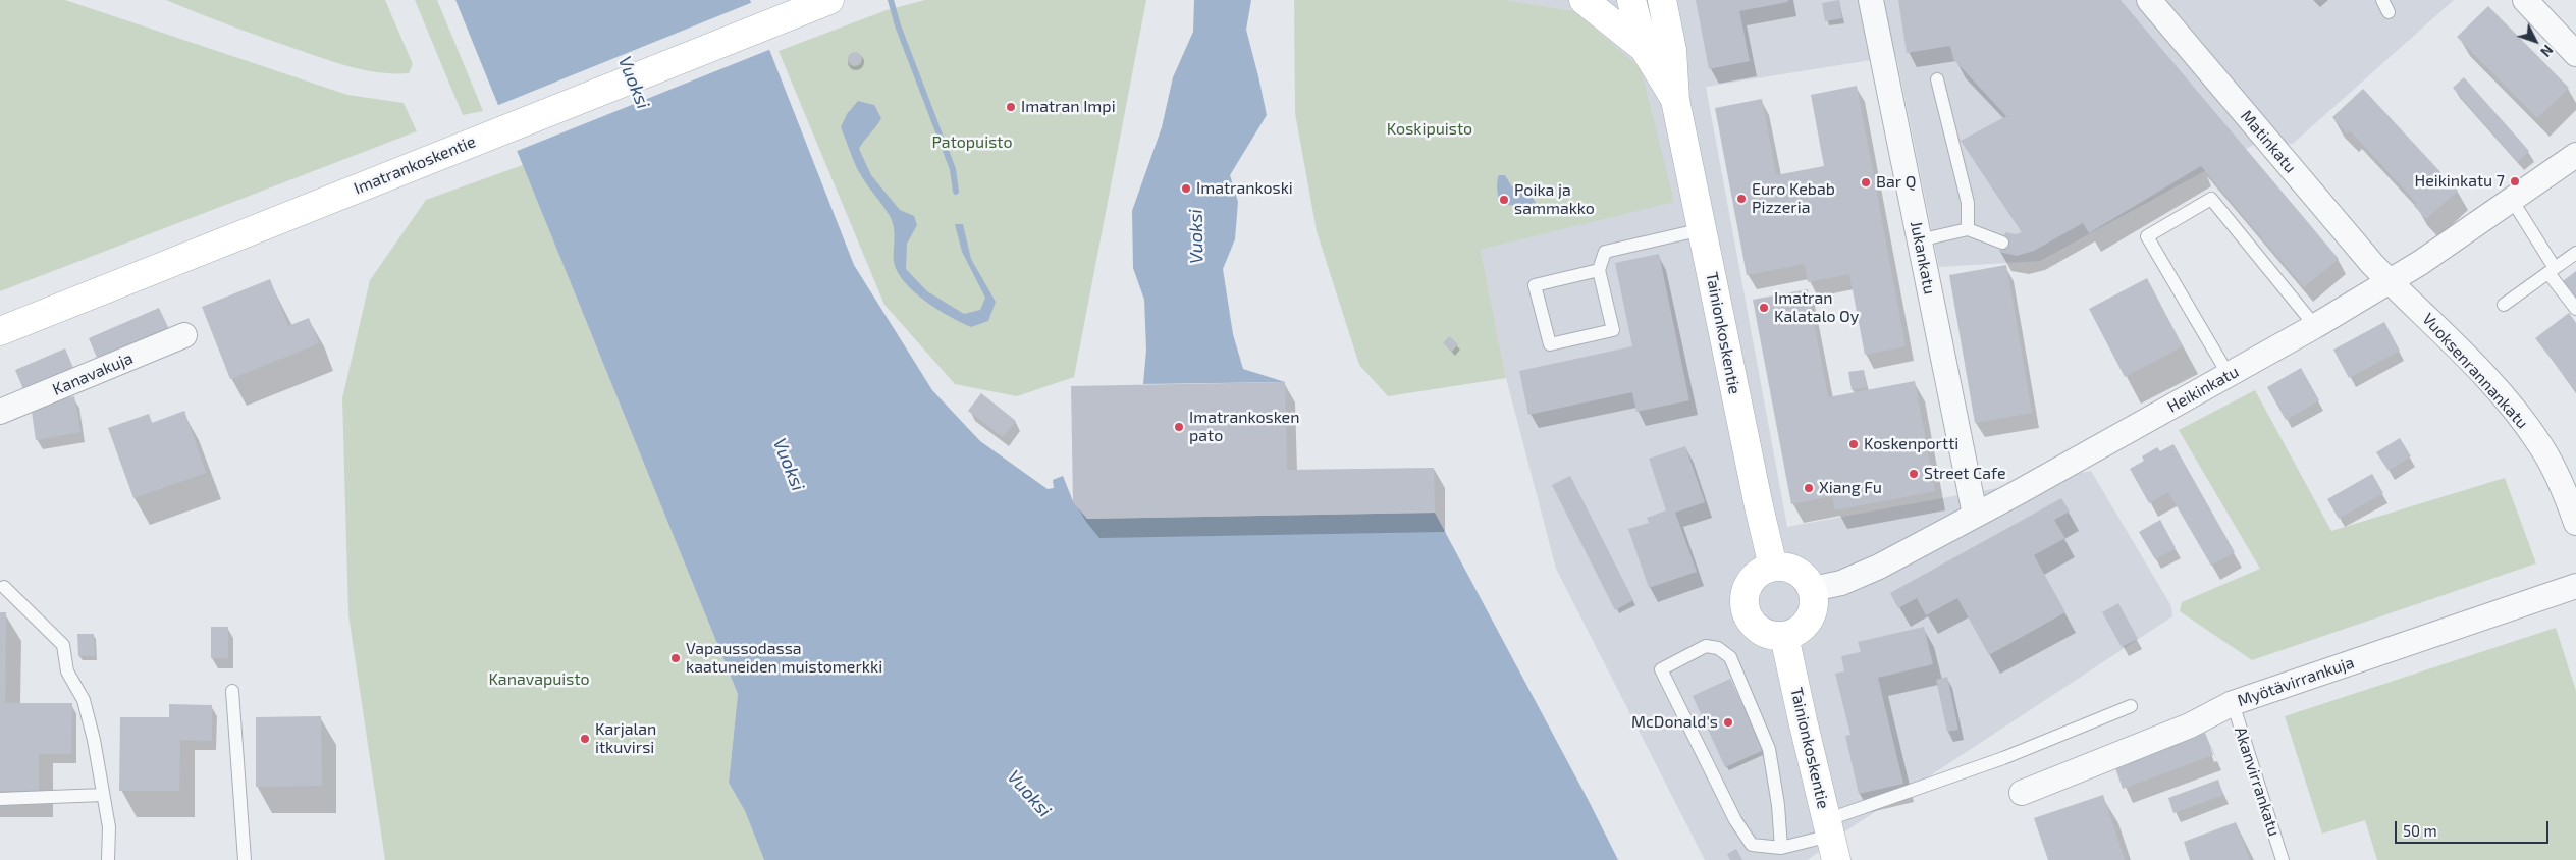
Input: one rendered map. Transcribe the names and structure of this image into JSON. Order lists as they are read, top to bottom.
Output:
{
  "streets": {
    "main road": ["Imatrankoskentie", "Tainionkoskentie"],
    "street": [
      "Matinkatu",
      "Jukankatu",
      "Vuoksenrannankatu",
      "Kanavakuja",
      "Heikinkatu",
      "Myötävirrankuja"
    ],
    "lane": ["Akanvirrankatu"]
  },
  "crossings": [
    ["Matinkatu", "Vuoksenrannankatu"],
    ["Matinkatu", "Heikinkatu"],
    ["Jukankatu", "Heikinkatu"],
    ["Tainionkoskentie", "Heikinkatu"],
    ["Vuoksenrannankatu", "Heikinkatu"],
    ["Myötävirrankuja", "Akanvirrankatu"]
  ],
  "water": ["Vuoksi"],
  "parks": ["Koskipuisto", "Patopuisto", "Kanavapuisto"],
  "places": [
    "Imatran Impi",
    "Heikinkatu 7",
    "Bar Q",
    "Imatrankoski",
    "Euro Kebab Pizzeria",
    "Poika ja sammakko",
    "Imatran Kalatalo Oy",
    "Imatrankosken pato",
    "Koskenportti",
    "Street Cafe",
    "Xiang Fu",
    "Vapaussodassa kaatuneiden muistomerkki",
    "McDonald's",
    "Karjalan itkuvirsi"
  ],
  "scale_bar": "50 m",
  "north": "bottom right"
}
